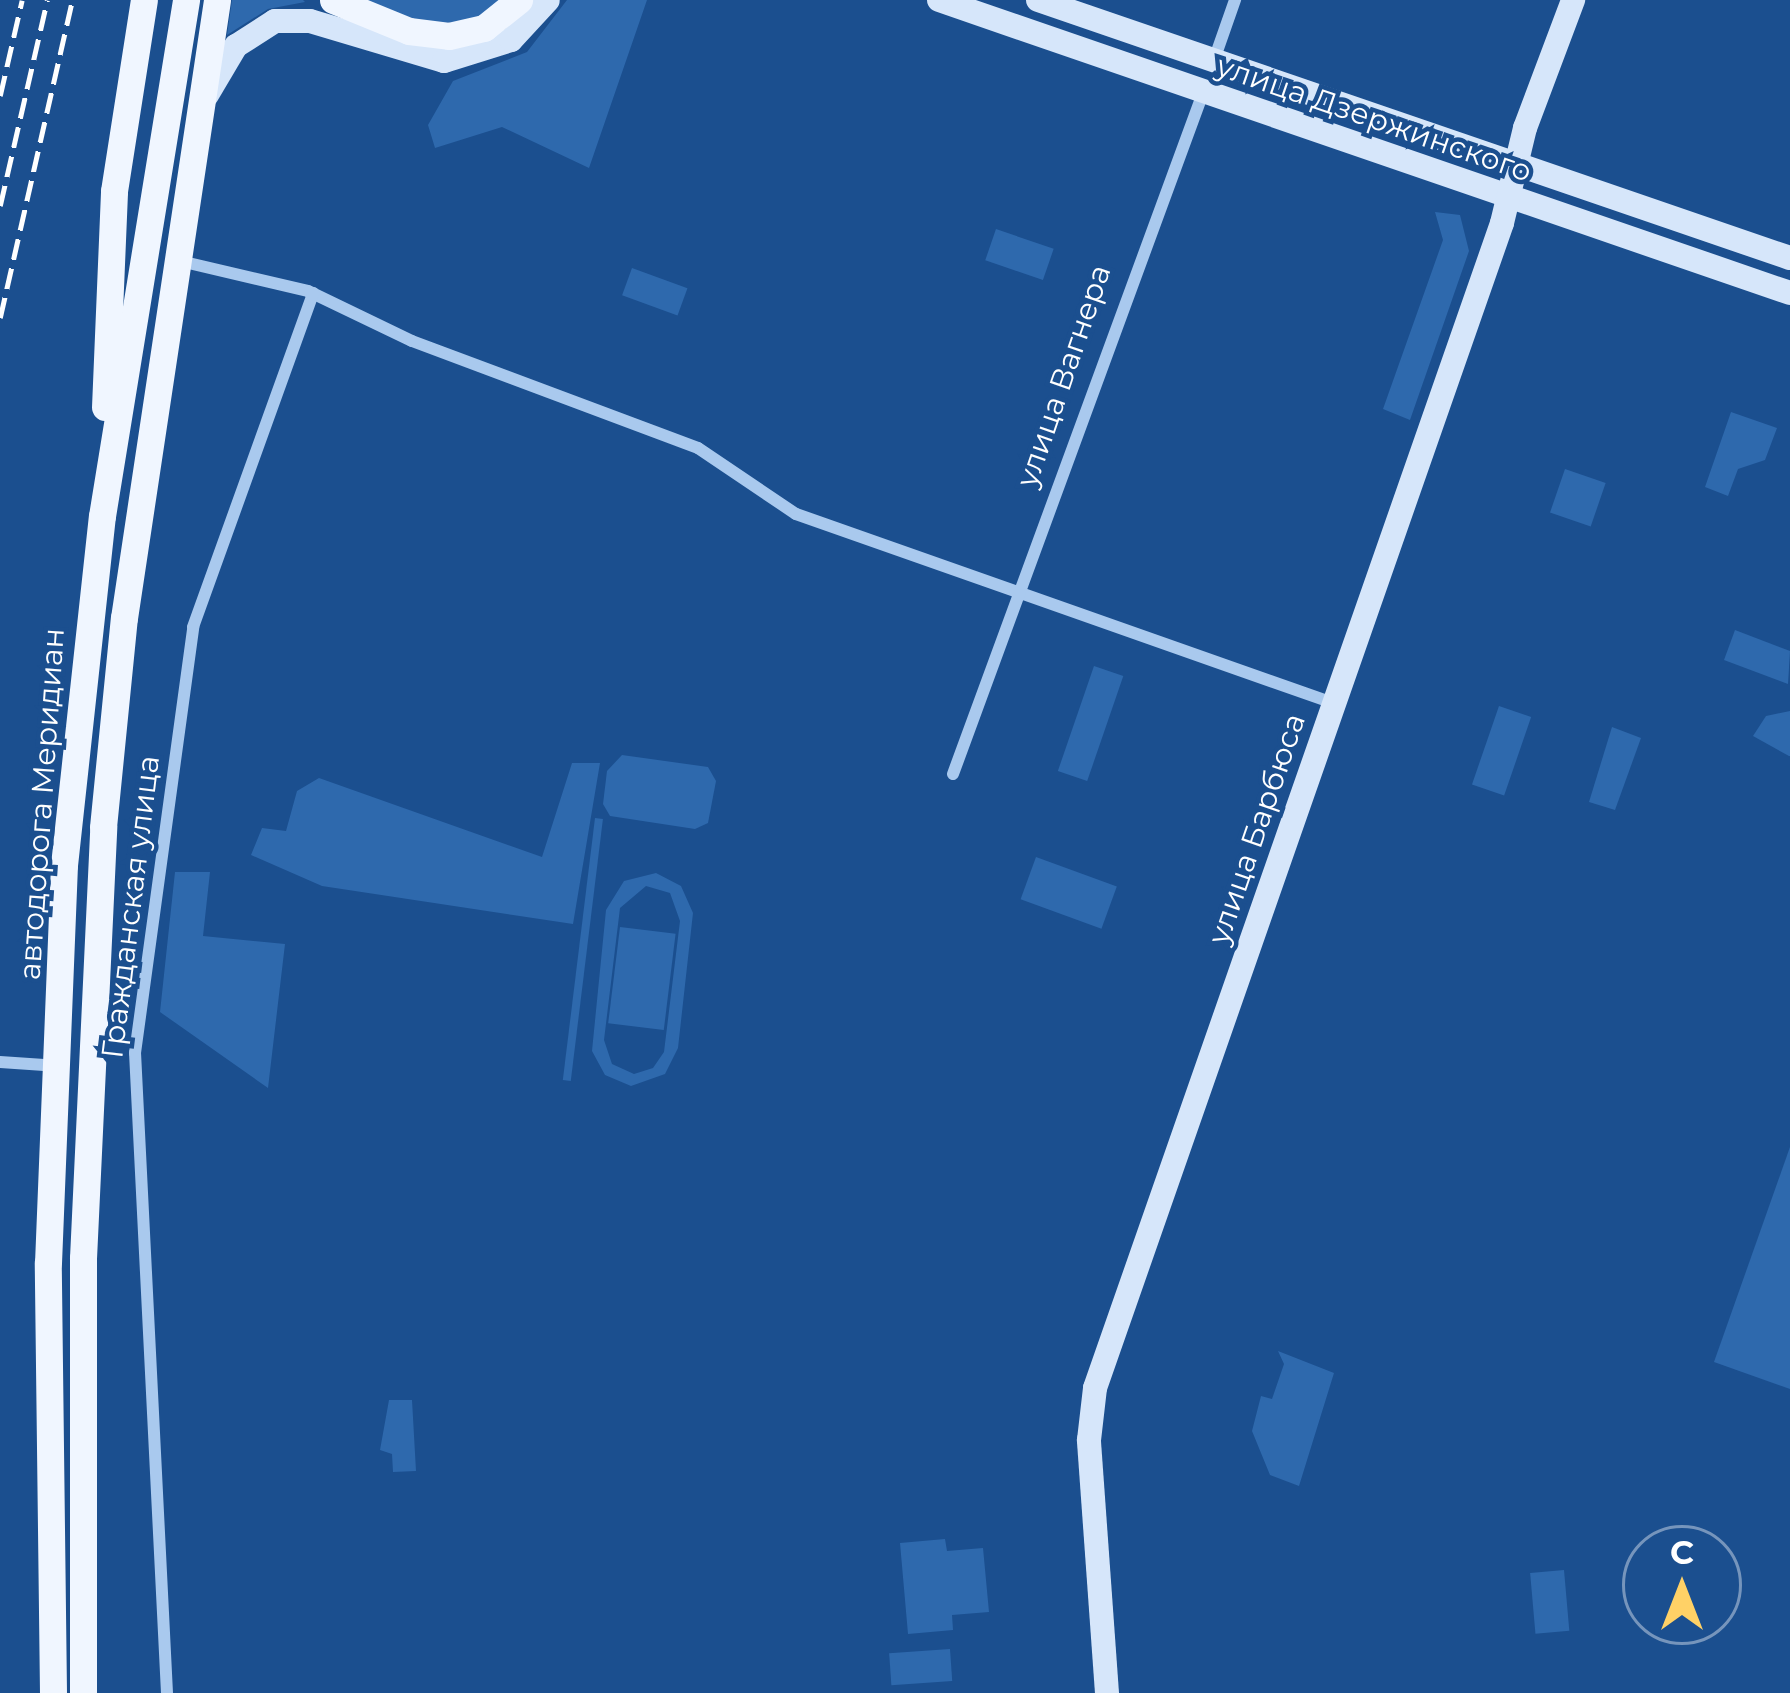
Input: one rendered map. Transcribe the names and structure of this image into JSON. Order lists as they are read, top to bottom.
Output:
{
  "streets": {
    "main road": [
      "улица Дзержинского",
      "улица Вагнера",
      "автодорога Меридиан",
      "улица Барбюса"
    ],
    "street": ["Гражданская улица"]
  },
  "crossings": [
    ["улица Дзержинского", "улица Вагнера"],
    ["улица Дзержинского", "улица Барбюса"]
  ],
  "north": "top"
}
